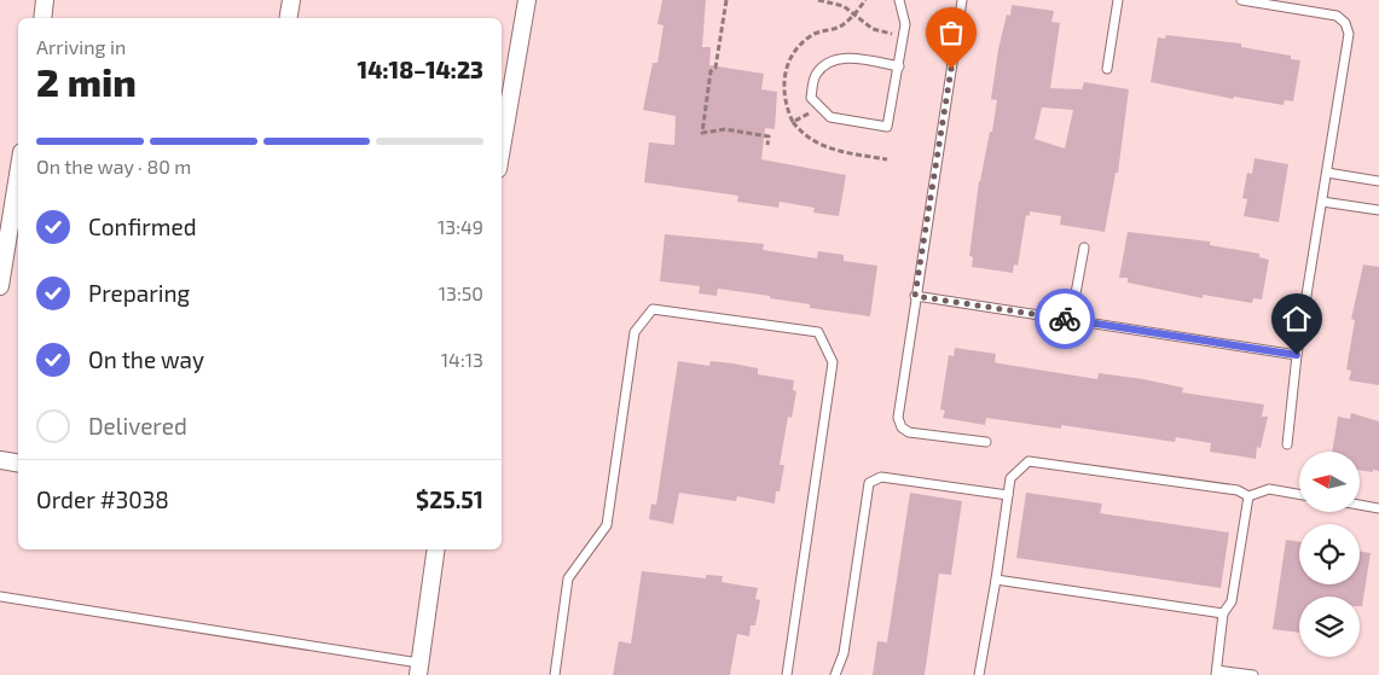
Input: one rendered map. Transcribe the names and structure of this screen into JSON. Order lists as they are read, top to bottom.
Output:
{
  "north": "left",
  "page": {
    "heading": ["2 min", "Arriving in", "14:18–14:23"],
    "panel": ["Order #3038", "$25.51"],
    "bar": "On the way · 80 m",
    "list": [
      ["Confirmed", "13:49"],
      ["Preparing", "13:50"],
      ["On the way", "14:13"],
      "Delivered"
    ]
  }
}
